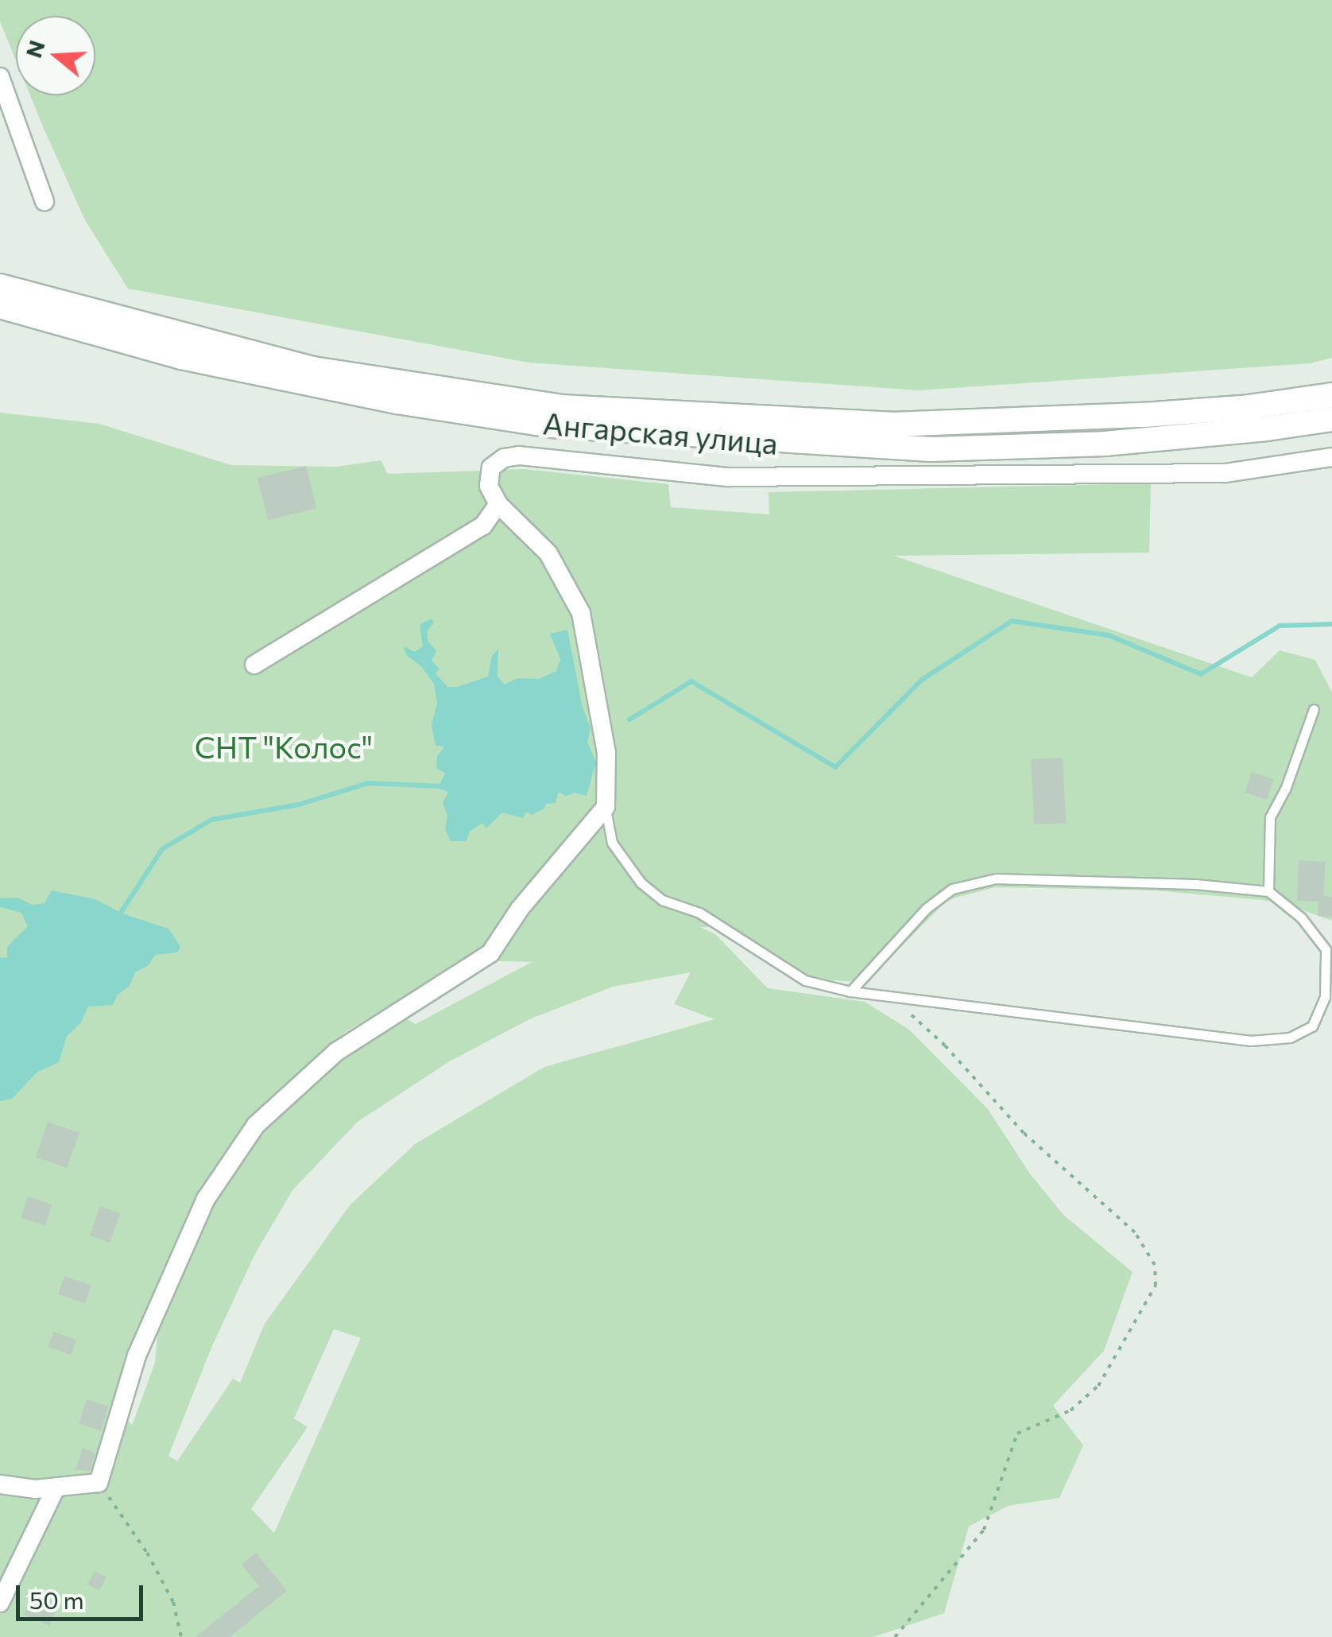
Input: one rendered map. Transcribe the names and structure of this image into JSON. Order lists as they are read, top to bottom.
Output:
{
  "streets": {
    "main road": ["Ангарская улица"]
  },
  "parks": ["СНТ \"Колос\""],
  "scale_bar": "50 m",
  "north": "left"
}
